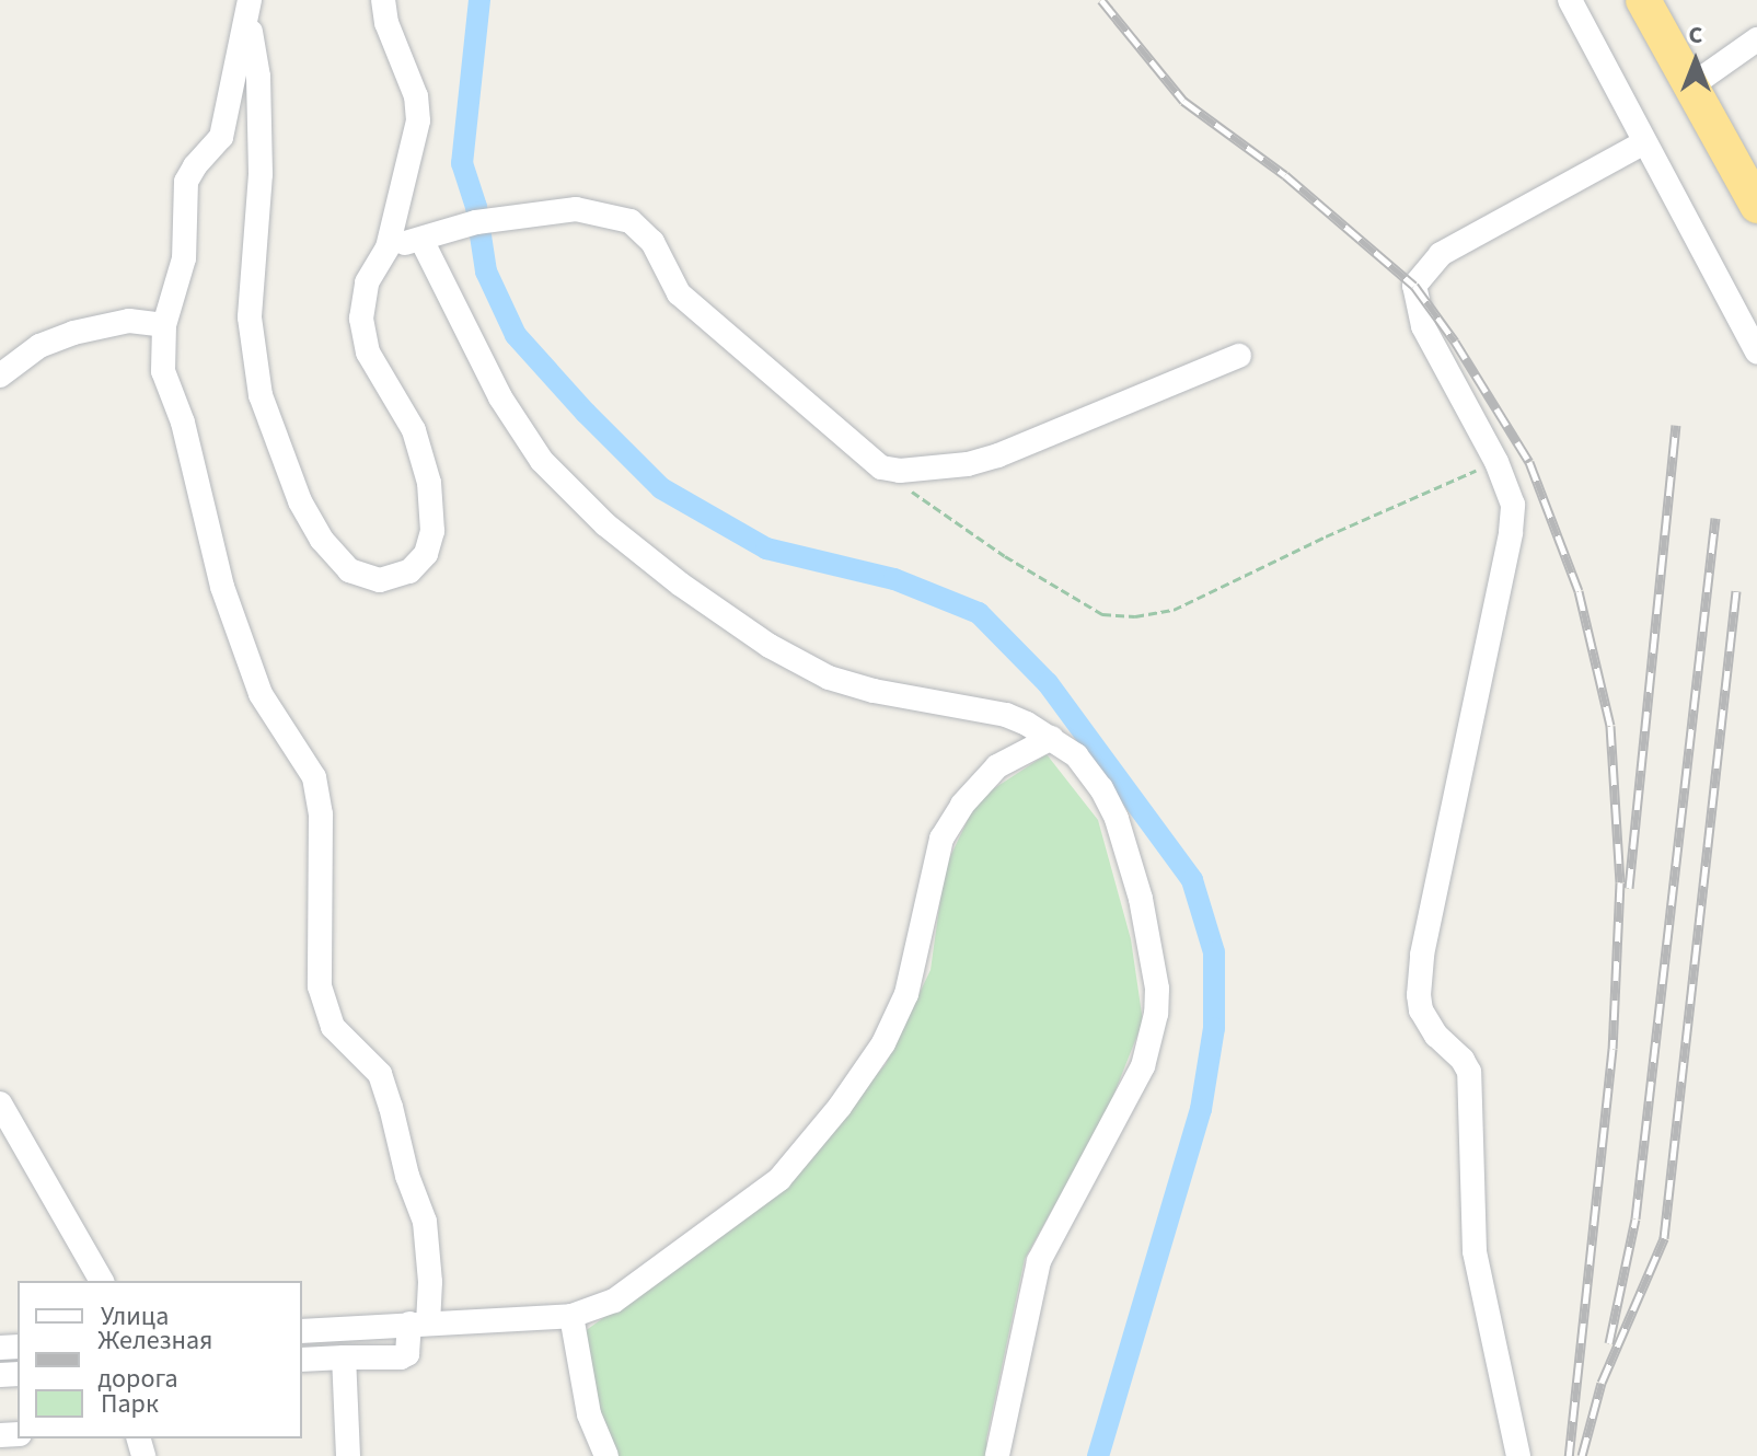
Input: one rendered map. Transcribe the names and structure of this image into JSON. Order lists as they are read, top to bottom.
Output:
{
  "legend": ["Улица", "Железная дорога", "Парк"],
  "north": "top"
}
